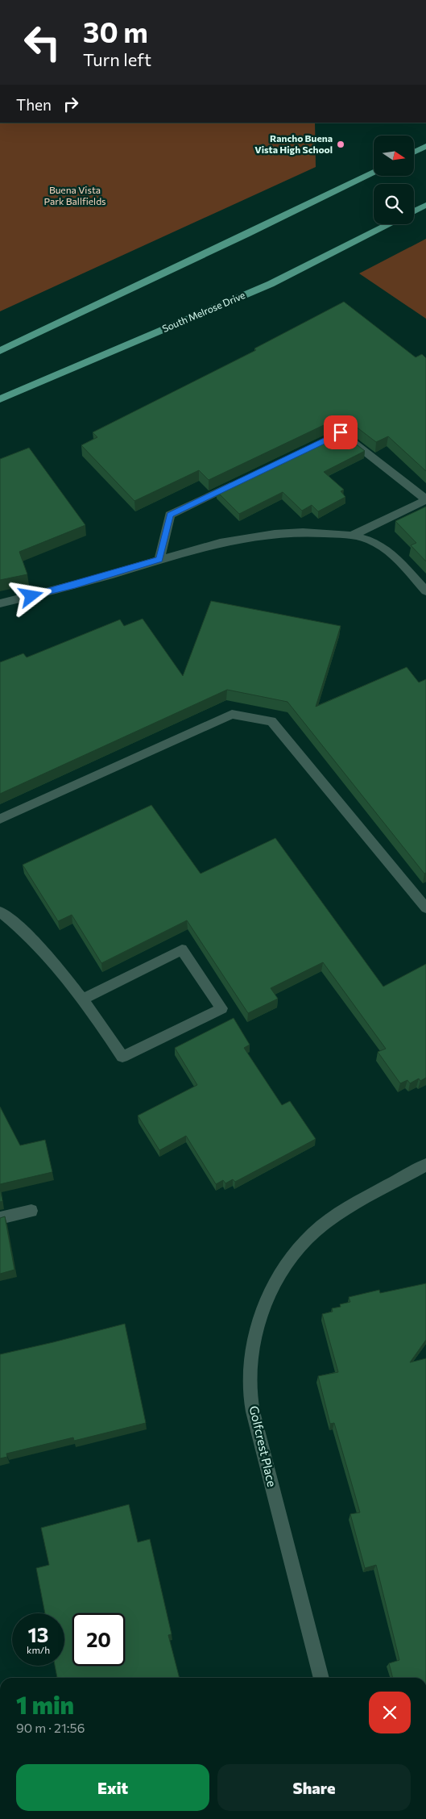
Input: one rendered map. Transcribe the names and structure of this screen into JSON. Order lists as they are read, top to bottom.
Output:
{
  "streets": {
    "main road": ["South Melrose Drive"],
    "street": ["Golfcrest Place"]
  },
  "parks": ["Buena Vista Park Ballfields"],
  "places": ["Rancho Buena Vista High School"],
  "north": "right",
  "page": {
    "turn": ["30 m", "Turn left"],
    "then": "Then",
    "speed": "13 km/h",
    "limit": "20",
    "heading": ["1 min", "90 m · 21:56"],
    "buttons": ["Exit", "Share"]
  }
}
